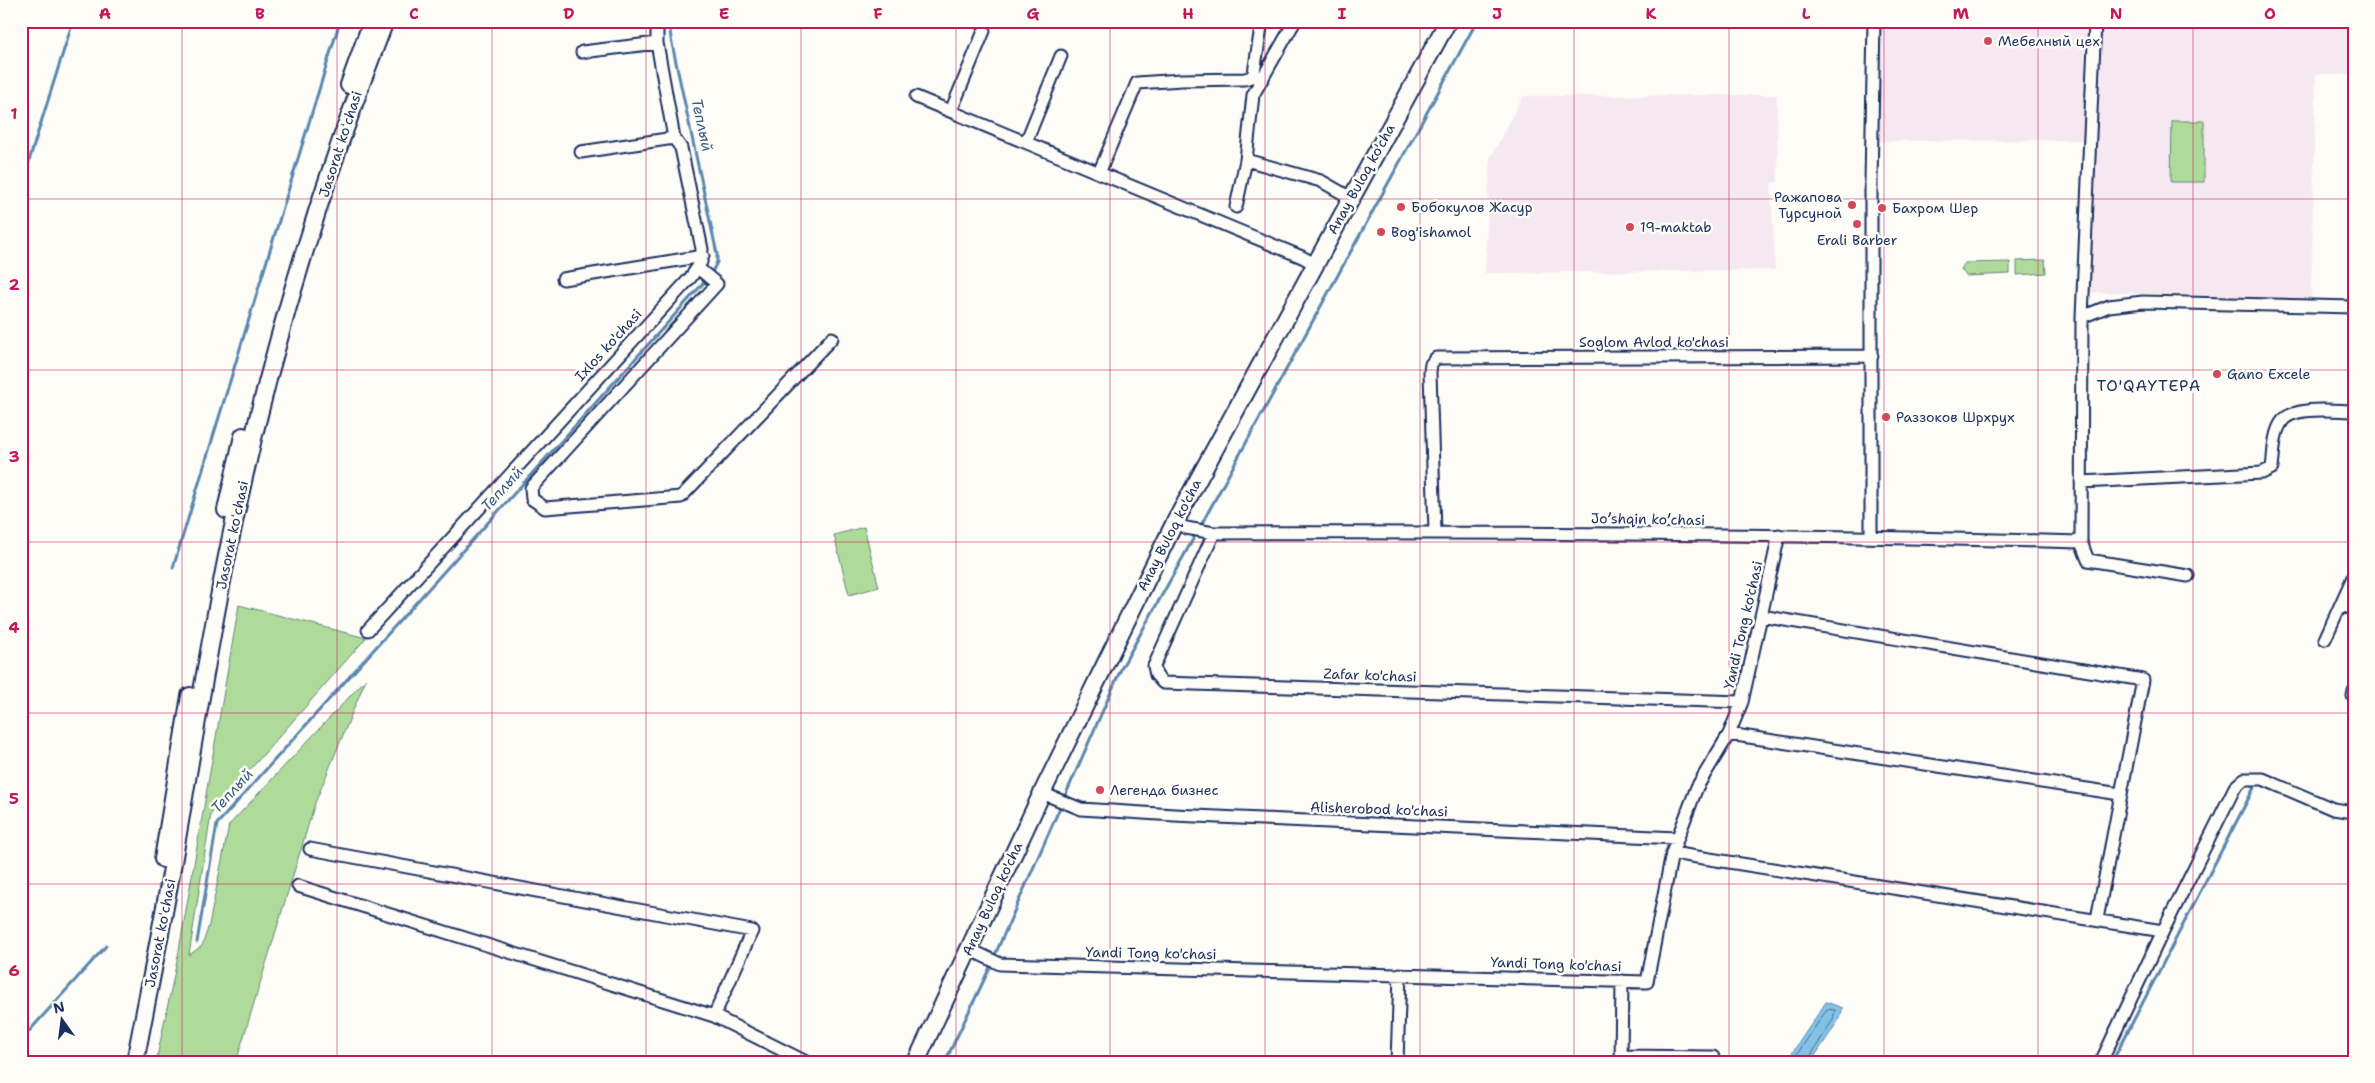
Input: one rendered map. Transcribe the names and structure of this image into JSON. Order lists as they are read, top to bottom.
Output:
{
  "streets": {
    "main road": ["Jasorat koʻchasi", "Anay Buloq ko'cha"],
    "street": [
      "Soglom Avlod ko'chasi",
      "Ixlos ko'chasi",
      "Joʼshqin koʼchasi",
      "Yandi Tong ko'chasi",
      "Zafar ko'chasi",
      "Alisherobod ko'chasi"
    ]
  },
  "crossings": [
    ["Anay Buloq ko'cha", "Joʼshqin koʼchasi"],
    ["Anay Buloq ko'cha", "Yandi Tong ko'chasi"],
    ["Anay Buloq ko'cha", "Alisherobod ko'chasi"],
    ["Soglom Avlod ko'chasi", "Joʼshqin koʼchasi"],
    ["Joʼshqin koʼchasi", "Yandi Tong ko'chasi"],
    ["Joʼshqin koʼchasi", "Zafar ko'chasi"],
    ["Yandi Tong ko'chasi", "Zafar ko'chasi"],
    ["Yandi Tong ko'chasi", "Alisherobod ko'chasi"]
  ],
  "districts": ["TO'QAYTEPA"],
  "water": ["Теплый"],
  "places": [
    "Мебелный цех",
    "Ражапова Турсуной",
    "Бобокулов Жасур",
    "Бахром Шер",
    "Erali Barber",
    "19-maktab",
    "Bog'ishamol",
    "Gano Excele",
    "Раззоков Шрхрух",
    "Легенда бизнес"
  ],
  "north": "top",
  "grid": {
    "columns": [
      "A",
      "B",
      "C",
      "D",
      "E",
      "F",
      "G",
      "H",
      "I",
      "J",
      "K",
      "L",
      "M",
      "N",
      "O"
    ],
    "rows": [
      "1",
      "2",
      "3",
      "4",
      "5",
      "6"
    ]
  }
}
